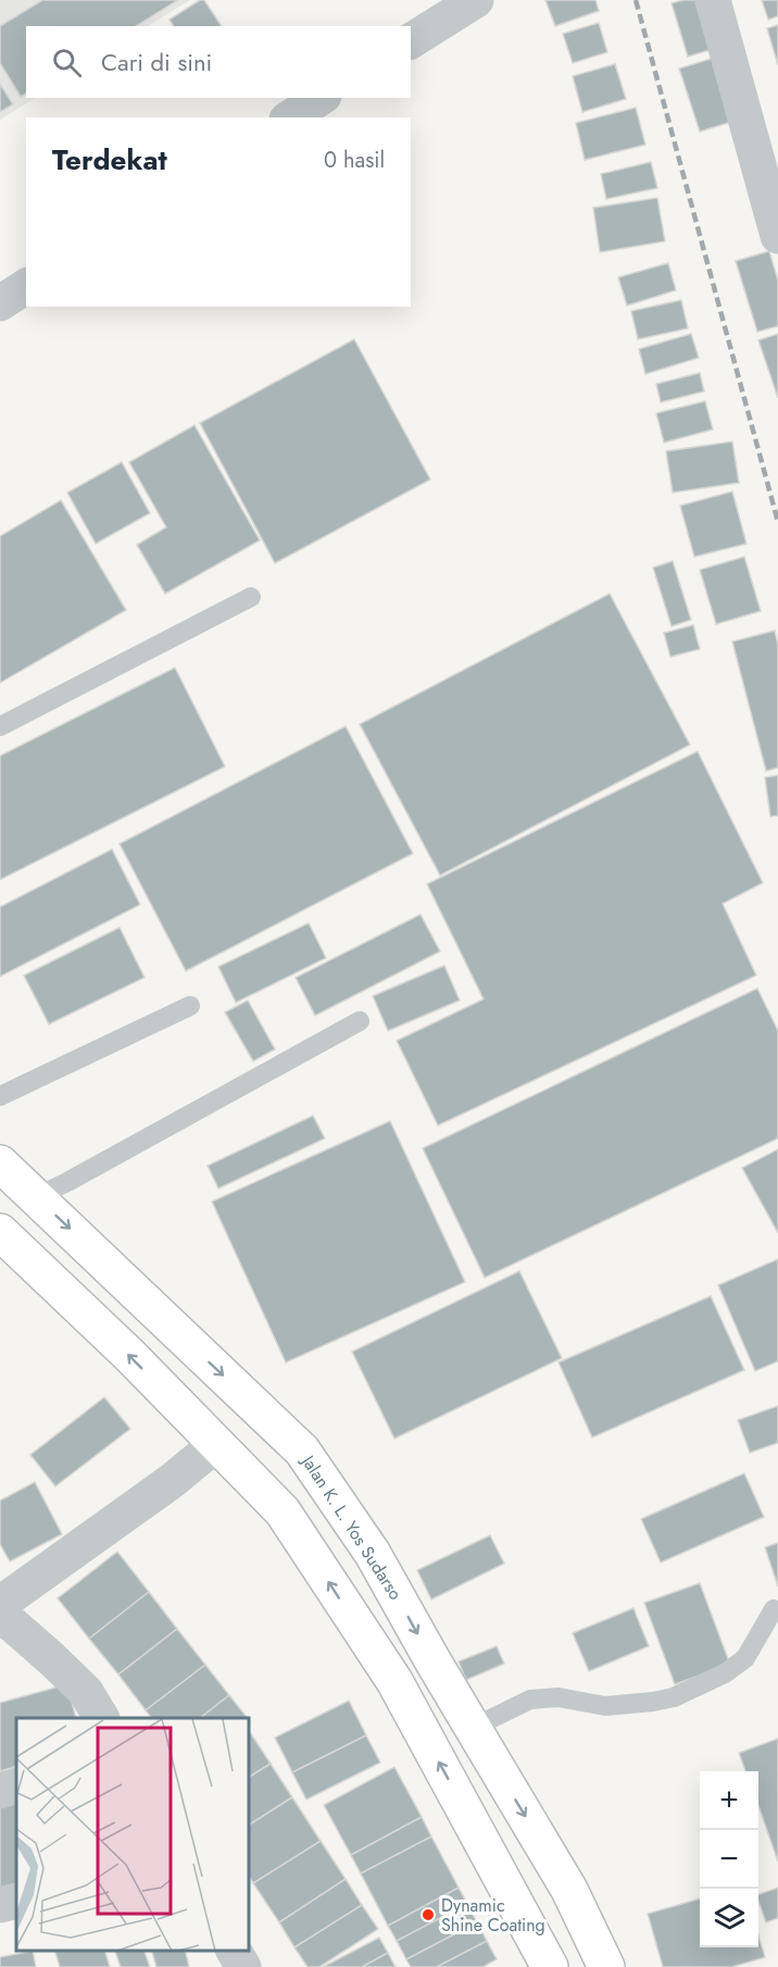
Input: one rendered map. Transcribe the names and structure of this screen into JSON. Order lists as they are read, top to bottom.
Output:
{
  "streets": {
    "highway": ["Jalan K. L. Yos Sudarso"]
  },
  "places": ["Dynamic Shine Coating"],
  "page": {
    "search": "Cari di sini",
    "heading": ["Terdekat", "0 hasil"],
    "map_buttons": ["+", "−"]
  }
}
